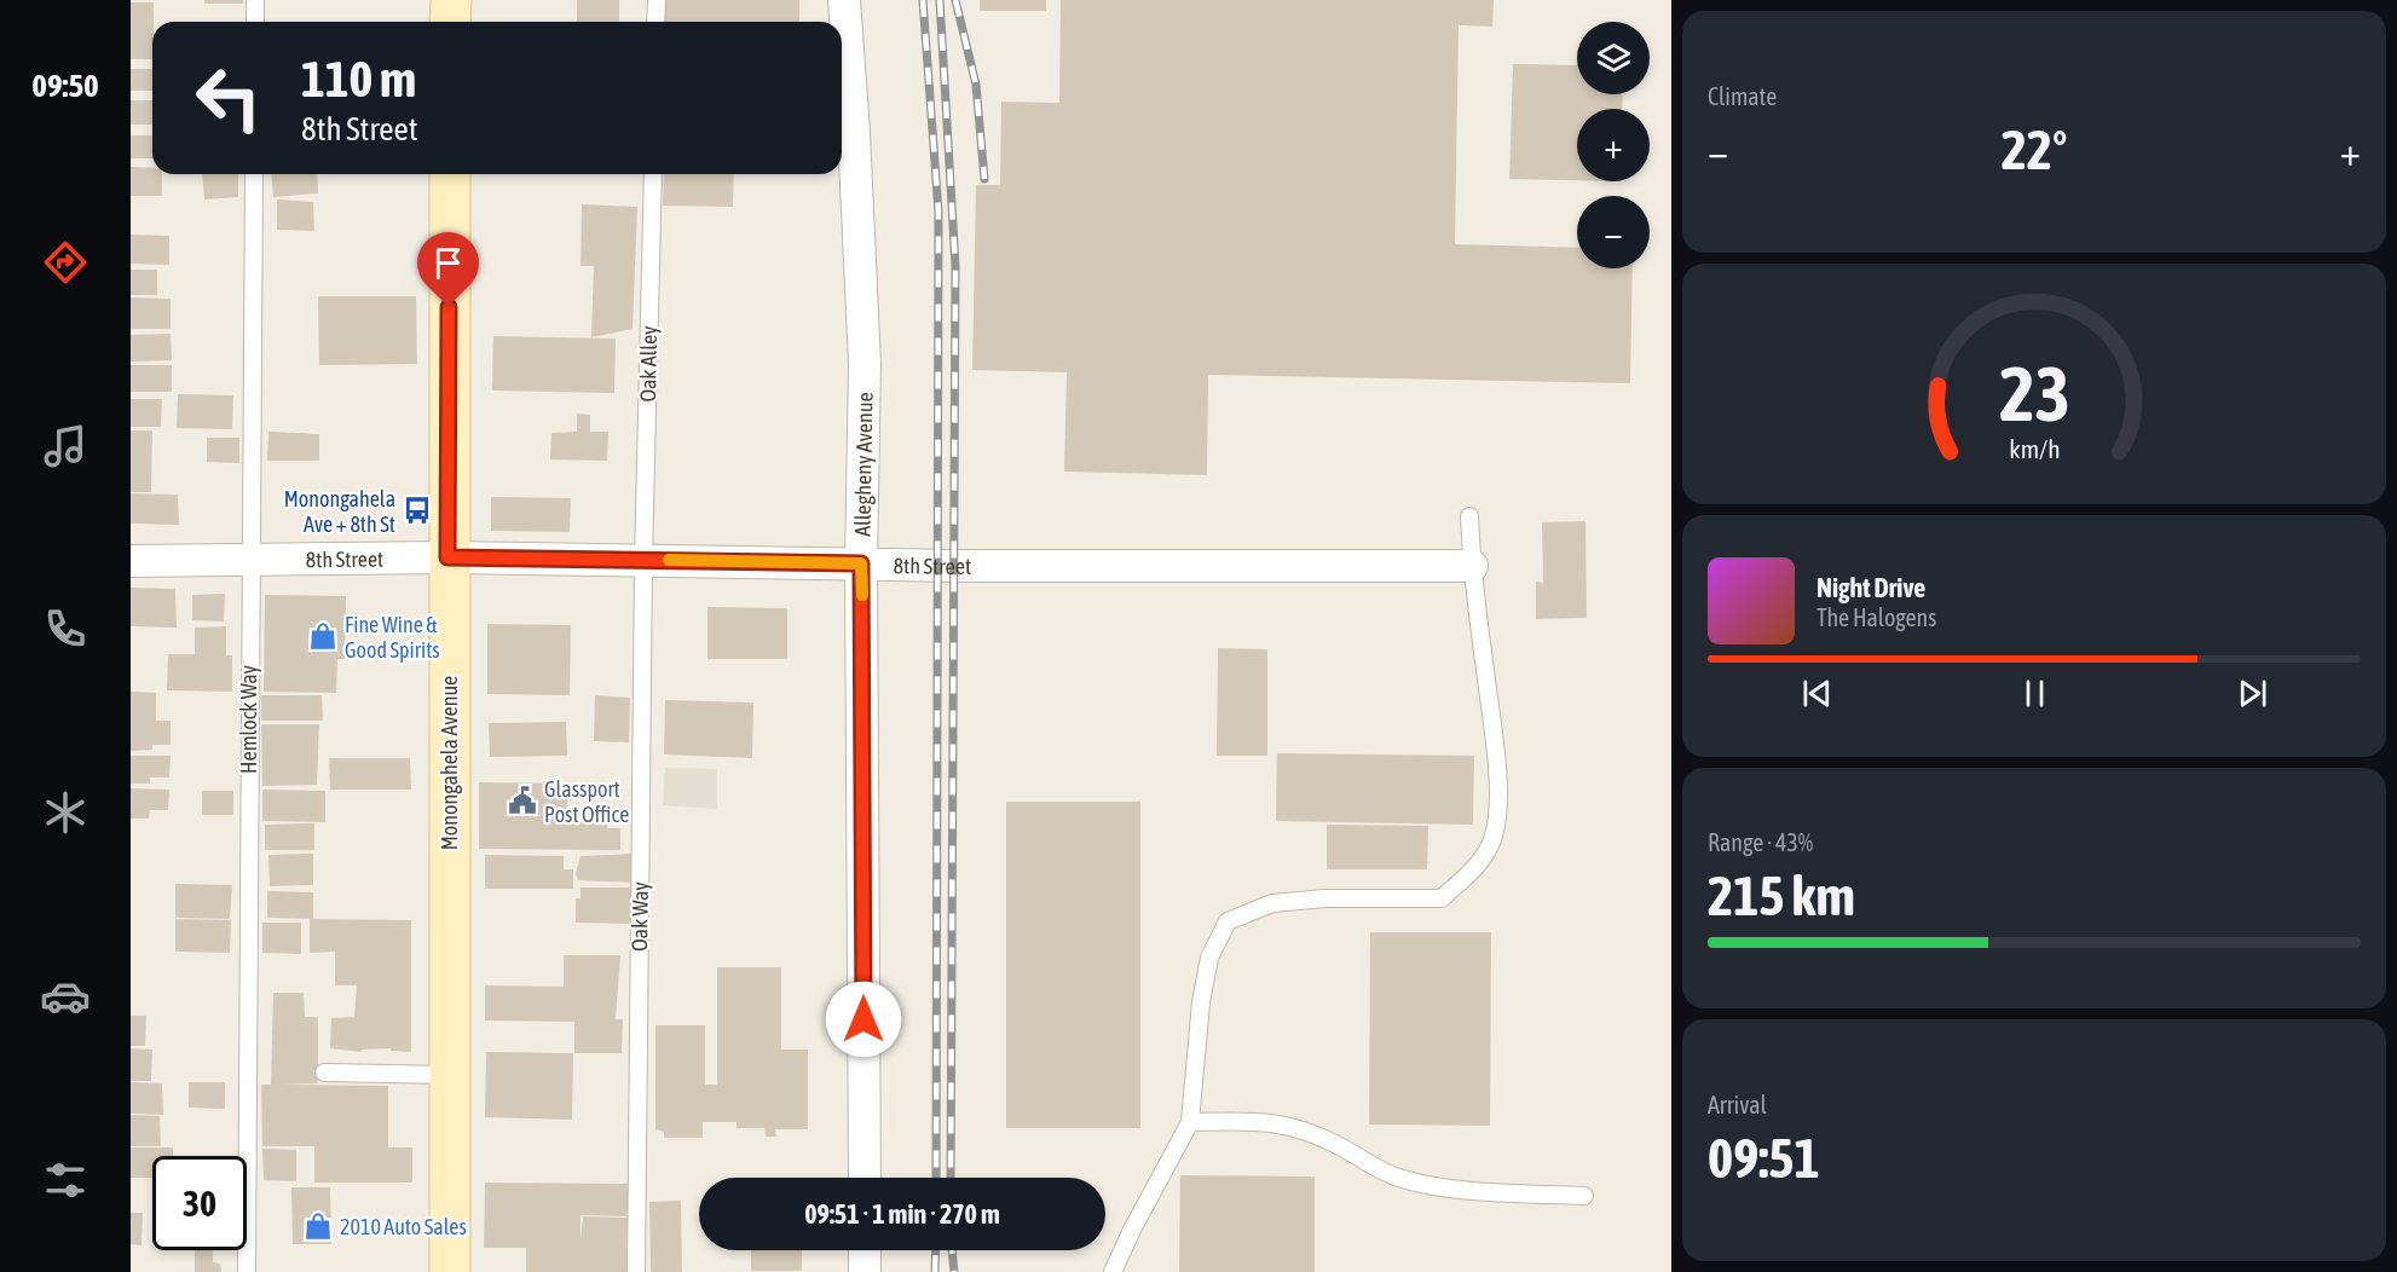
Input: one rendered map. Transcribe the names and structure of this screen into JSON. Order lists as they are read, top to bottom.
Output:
{
  "streets": {
    "main road": ["Monongahela Avenue"],
    "street": ["Allegheny Avenue", "8th Street"],
    "lane": ["Oak Alley", "Hemlock Way", "Oak Way"]
  },
  "crossings": [
    ["Oak Alley", "8th Street"],
    ["Oak Alley", "Oak Way"],
    ["Allegheny Avenue", "8th Street"],
    ["8th Street", "Hemlock Way"],
    ["8th Street", "Monongahela Avenue"],
    ["8th Street", "Oak Way"]
  ],
  "places": {
    "bus stop": ["Monongahela Ave + 8th St"],
    "shop": ["Fine Wine & Good Spirits", "2010 Auto Sales"],
    "public building": ["Glassport Post Office"]
  },
  "page": {
    "tabs": "09:50",
    "tile": [
      "Climate",
      ["Range · 43%", "215 km"],
      ["Arrival", "09:51"]
    ],
    "map_buttons": ["+", "−"],
    "turn": ["110 m", "8th Street"],
    "heat": ["−", "22°", "+"],
    "song": ["Night Drive", "The Halogens"],
    "limit": "30",
    "trip": "09:51 · 1 min · 270 m",
    "gauge": ["23", "km/h"]
  }
}
